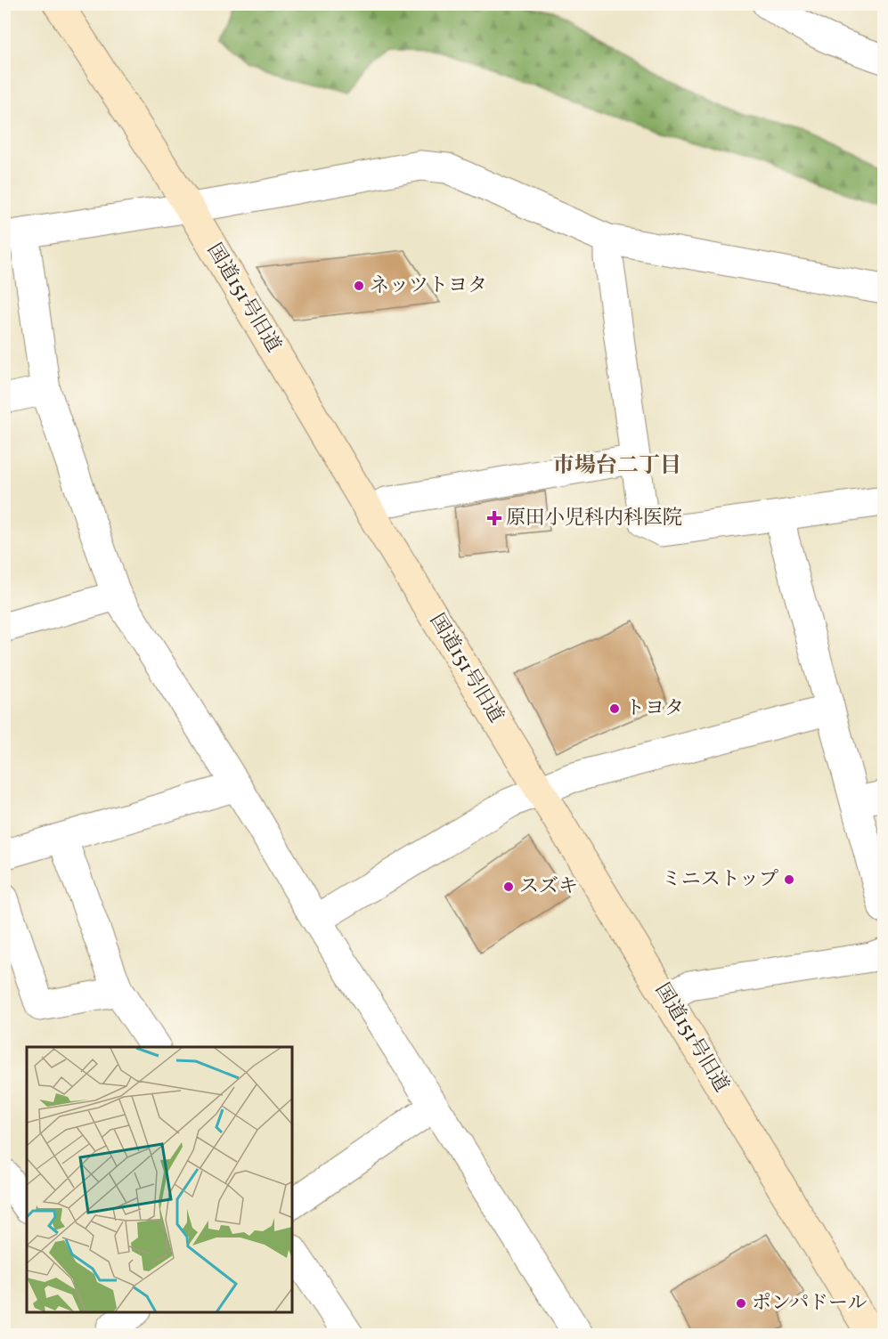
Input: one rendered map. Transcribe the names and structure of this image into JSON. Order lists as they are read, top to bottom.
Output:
{
  "streets": {
    "street": ["国道151号旧道"]
  },
  "districts": ["市場台二丁目"],
  "places": {
    "other": [
      "ネッツトヨタ",
      "トヨタ",
      "ミニストップ",
      "スズキ",
      "ポンパドール"
    ],
    "health": ["原田小児科内科医院"]
  }
}
